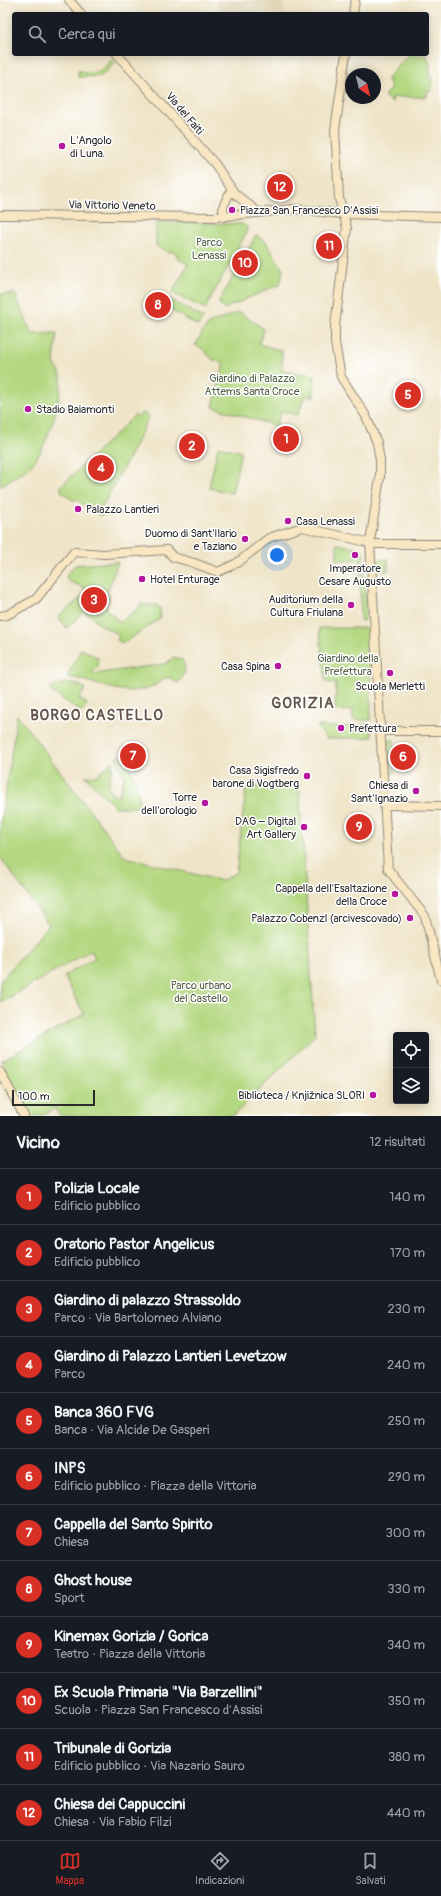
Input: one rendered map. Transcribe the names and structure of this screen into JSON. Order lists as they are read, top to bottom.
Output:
{
  "streets": {
    "main road": ["Via del Faiti", "Via Vittorio Veneto"]
  },
  "districts": ["GORIZIA", "BORGO CASTELLO"],
  "parks": [
    "Parco Lenassi",
    "Giardino di Palazzo Attems Santa Croce",
    "Giardino della Prefettura",
    "Parco urbano del Castello"
  ],
  "places": [
    "L'Angolo di Luna.",
    "Piazza San Francesco D'Assisi",
    "Stadio Baiamonti",
    "Palazzo Lantieri",
    "Casa Lenassi",
    "Duomo di Sant'Ilario e Taziano",
    "Imperatore Cesare Augusto",
    "Hotel Enturage",
    "Auditorium della Cultura Friulana",
    "Casa Spina",
    "Scuola Merletti",
    "Prefettura",
    "Casa Sigisfredo barone di Vogtberg",
    "Chiesa di Sant'Ignazio",
    "Torre dell'orologio",
    "DAG – Digital Art Gallery",
    "Cappella dell'Esaltazione della Croce",
    "Palazzo Cobenzl (arcivescovado)",
    "Biblioteca / Knjižnica SLORI"
  ],
  "scale_bar": "100 m",
  "north": "bottom right",
  "page": {
    "search": "Cerca qui",
    "pins": [
      "12",
      "11",
      "10",
      "8",
      "5",
      "1",
      "2",
      "4",
      "3",
      "7",
      "6",
      "9"
    ],
    "scale": "100 m",
    "heading": ["Vicino", "12 risultati"],
    "list": [
      {
        "mark": "1",
        "name": "Polizia Locale",
        "note": "Edificio pubblico",
        "value": "140 m"
      },
      {
        "mark": "2",
        "name": "Oratorio Pastor Angelicus",
        "note": "Edificio pubblico",
        "value": "170 m"
      },
      {
        "mark": "3",
        "name": "Giardino di palazzo Strassoldo",
        "note": "Parco · Via Bartolomeo Alviano",
        "value": "230 m"
      },
      {
        "mark": "4",
        "name": "Giardino di Palazzo Lantieri Levetzow",
        "note": "Parco",
        "value": "240 m"
      },
      {
        "mark": "5",
        "name": "Banca 360 FVG",
        "note": "Banca · Via Alcide De Gasperi",
        "value": "250 m"
      },
      {
        "mark": "6",
        "name": "INPS",
        "note": "Edificio pubblico · Piazza della Vittoria",
        "value": "290 m"
      },
      {
        "mark": "7",
        "name": "Cappella del Santo Spirito",
        "note": "Chiesa",
        "value": "300 m"
      },
      {
        "mark": "8",
        "name": "Ghost house",
        "note": "Sport",
        "value": "330 m"
      },
      {
        "mark": "9",
        "name": "Kinemax Gorizia / Gorica",
        "note": "Teatro · Piazza della Vittoria",
        "value": "340 m"
      },
      {
        "mark": "10",
        "name": "Ex Scuola Primaria \"Via Barzellini\"",
        "note": "Scuola · Piazza San Francesco d'Assisi",
        "value": "350 m"
      },
      {
        "mark": "11",
        "name": "Tribunale di Gorizia",
        "note": "Edificio pubblico · Via Nazario Sauro",
        "value": "380 m"
      },
      {
        "mark": "12",
        "name": "Chiesa dei Cappuccini",
        "note": "Chiesa · Via Fabio Filzi",
        "value": "440 m"
      }
    ],
    "nav": ["Mappa", "Indicazioni", "Salvati"]
  }
}
